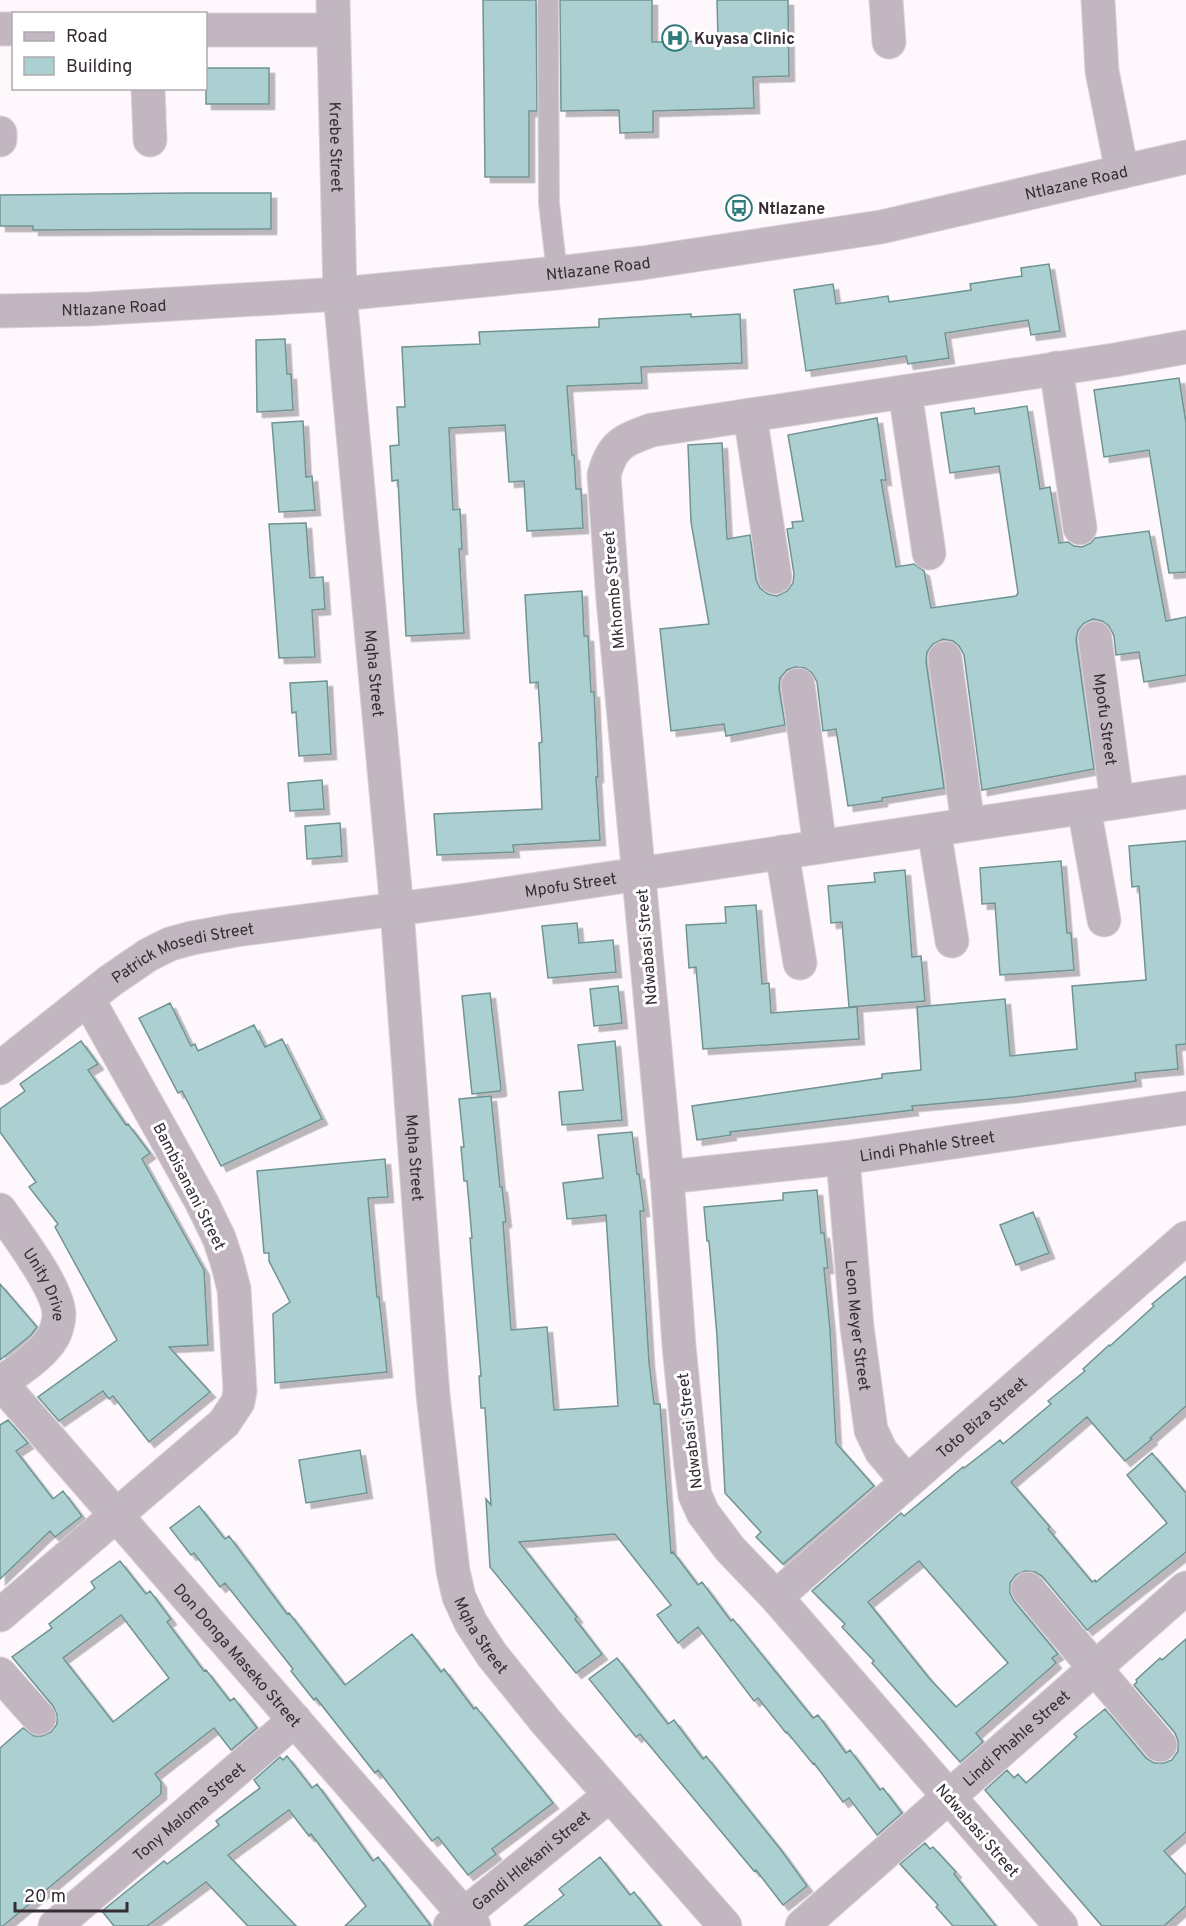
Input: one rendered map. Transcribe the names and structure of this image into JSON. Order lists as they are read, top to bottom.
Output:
{
  "streets": {
    "street": [
      "Krebe Street",
      "Ntlazane Road",
      "Mkhombe Street",
      "Mqha Street",
      "Mpofu Street",
      "Ndwabasi Street",
      "Patrick Mosedi Street",
      "Lindi Phahle Street",
      "Bambisanani Street",
      "Unity Drive",
      "Leon Meyer Street",
      "Toto Biza Street",
      "Don Donga Maseko Street",
      "Tony Maloma Street",
      "Gandi Hlekani Street"
    ]
  },
  "crossings": [
    ["Krebe Street", "Ntlazane Road"],
    ["Krebe Street", "Mqha Street"],
    ["Ntlazane Road", "Mqha Street"],
    ["Mkhombe Street", "Mpofu Street"],
    ["Mkhombe Street", "Ndwabasi Street"],
    ["Mqha Street", "Mpofu Street"],
    ["Mqha Street", "Patrick Mosedi Street"],
    ["Mqha Street", "Gandi Hlekani Street"],
    ["Mpofu Street", "Ndwabasi Street"],
    ["Mpofu Street", "Patrick Mosedi Street"],
    ["Ndwabasi Street", "Lindi Phahle Street"],
    ["Ndwabasi Street", "Toto Biza Street"],
    ["Patrick Mosedi Street", "Bambisanani Street"],
    ["Lindi Phahle Street", "Leon Meyer Street"],
    ["Bambisanani Street", "Don Donga Maseko Street"],
    ["Unity Drive", "Don Donga Maseko Street"],
    ["Leon Meyer Street", "Toto Biza Street"],
    ["Don Donga Maseko Street", "Tony Maloma Street"],
    ["Don Donga Maseko Street", "Gandi Hlekani Street"]
  ],
  "places": {
    "hospital": ["Kuyasa Clinic"],
    "bus stop": ["Ntlazane"]
  },
  "legend": ["Road", "Building"],
  "scale_bar": "20 m"
}
